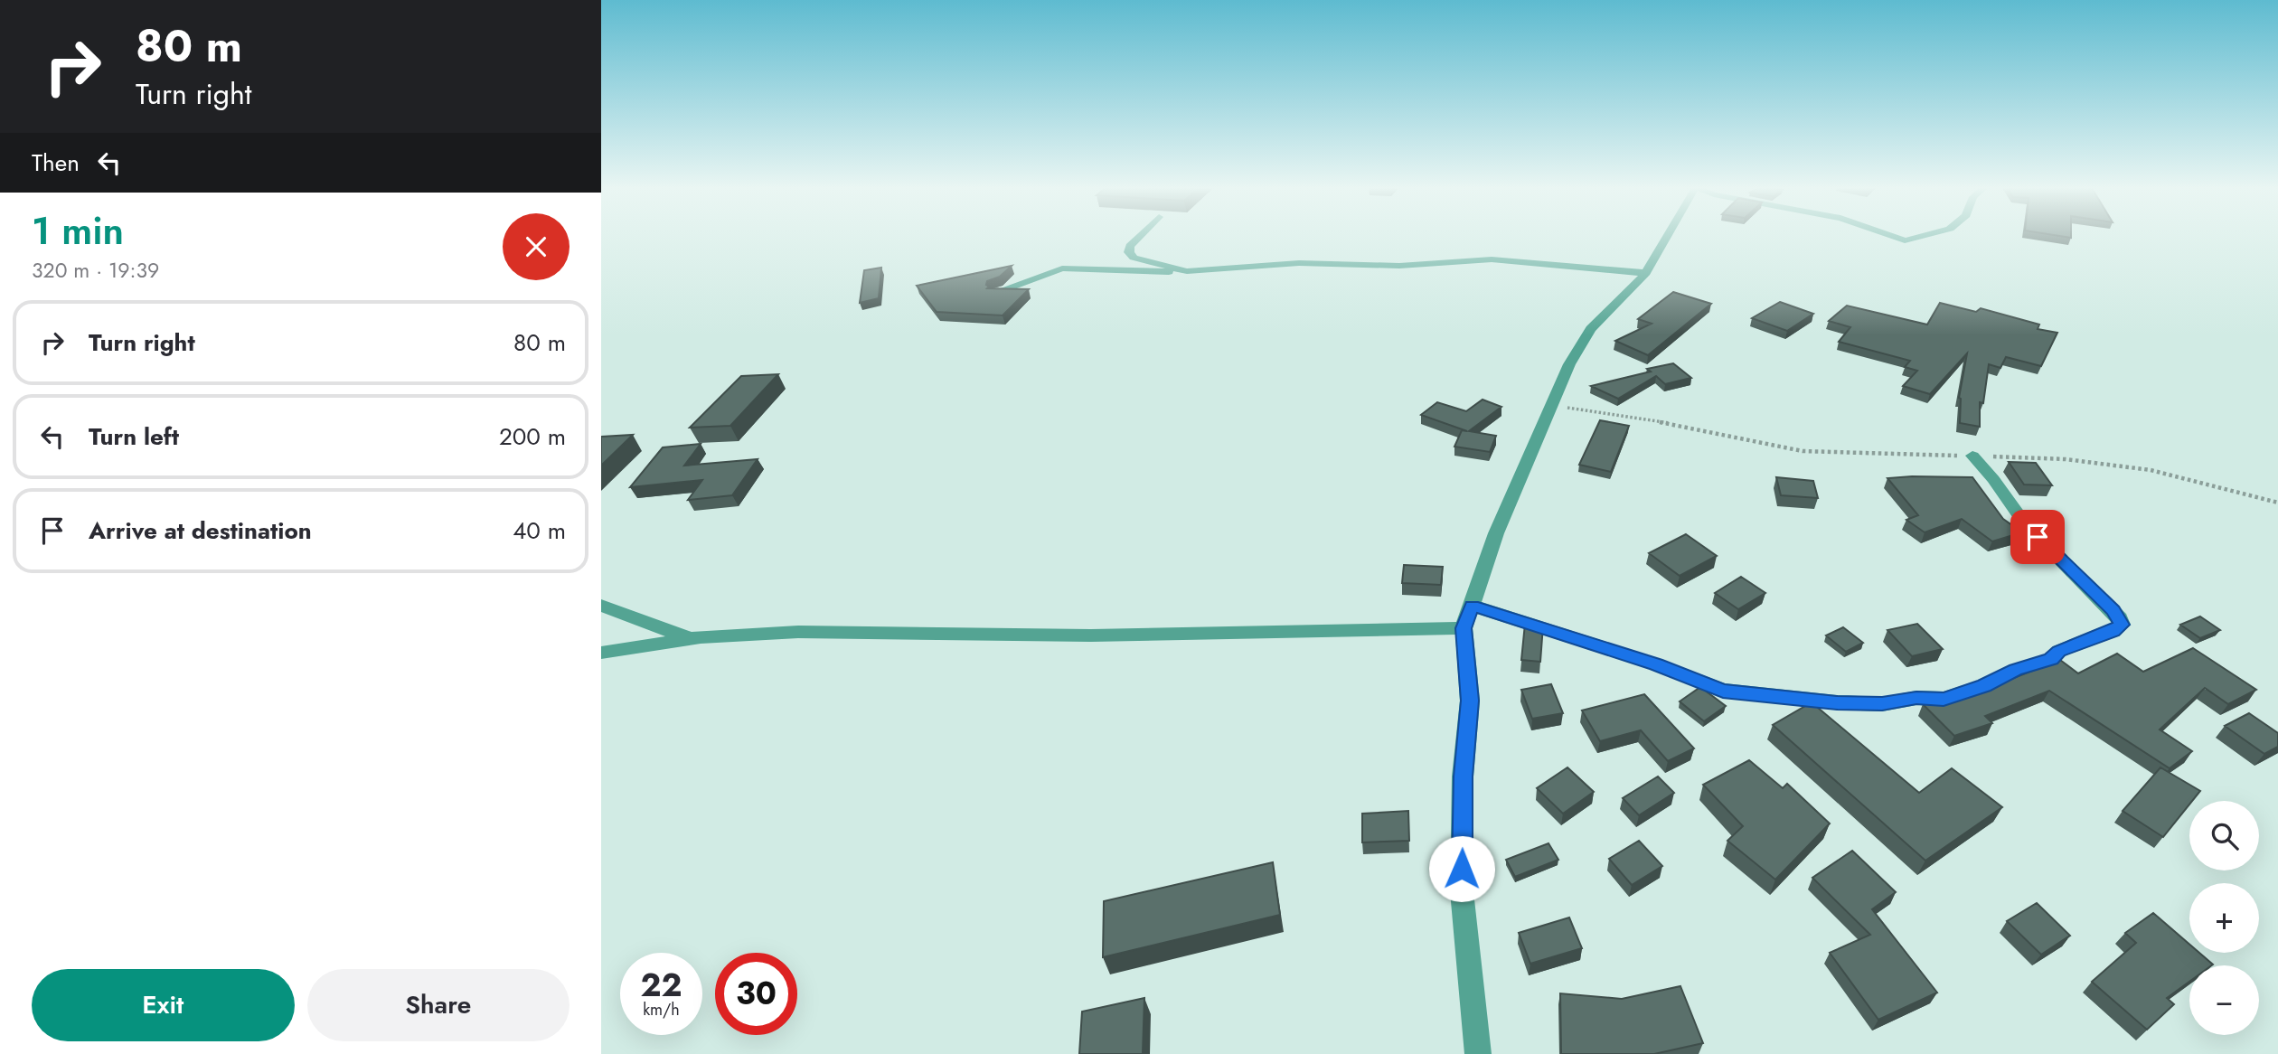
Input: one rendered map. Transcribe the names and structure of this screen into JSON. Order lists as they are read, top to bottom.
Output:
{
  "page": {
    "turn": ["80 m", "Turn right"],
    "then": "Then",
    "heading": ["1 min", "320 m · 19:39"],
    "list": [
      {
        "name": "Turn right",
        "value": "80 m"
      },
      {
        "name": "Turn left",
        "value": "200 m"
      },
      {
        "name": "Arrive at destination",
        "value": "40 m"
      }
    ],
    "map_buttons": ["+", "−"],
    "speed": "22 km/h",
    "limit": "30",
    "buttons": ["Exit", "Share"]
  }
}
